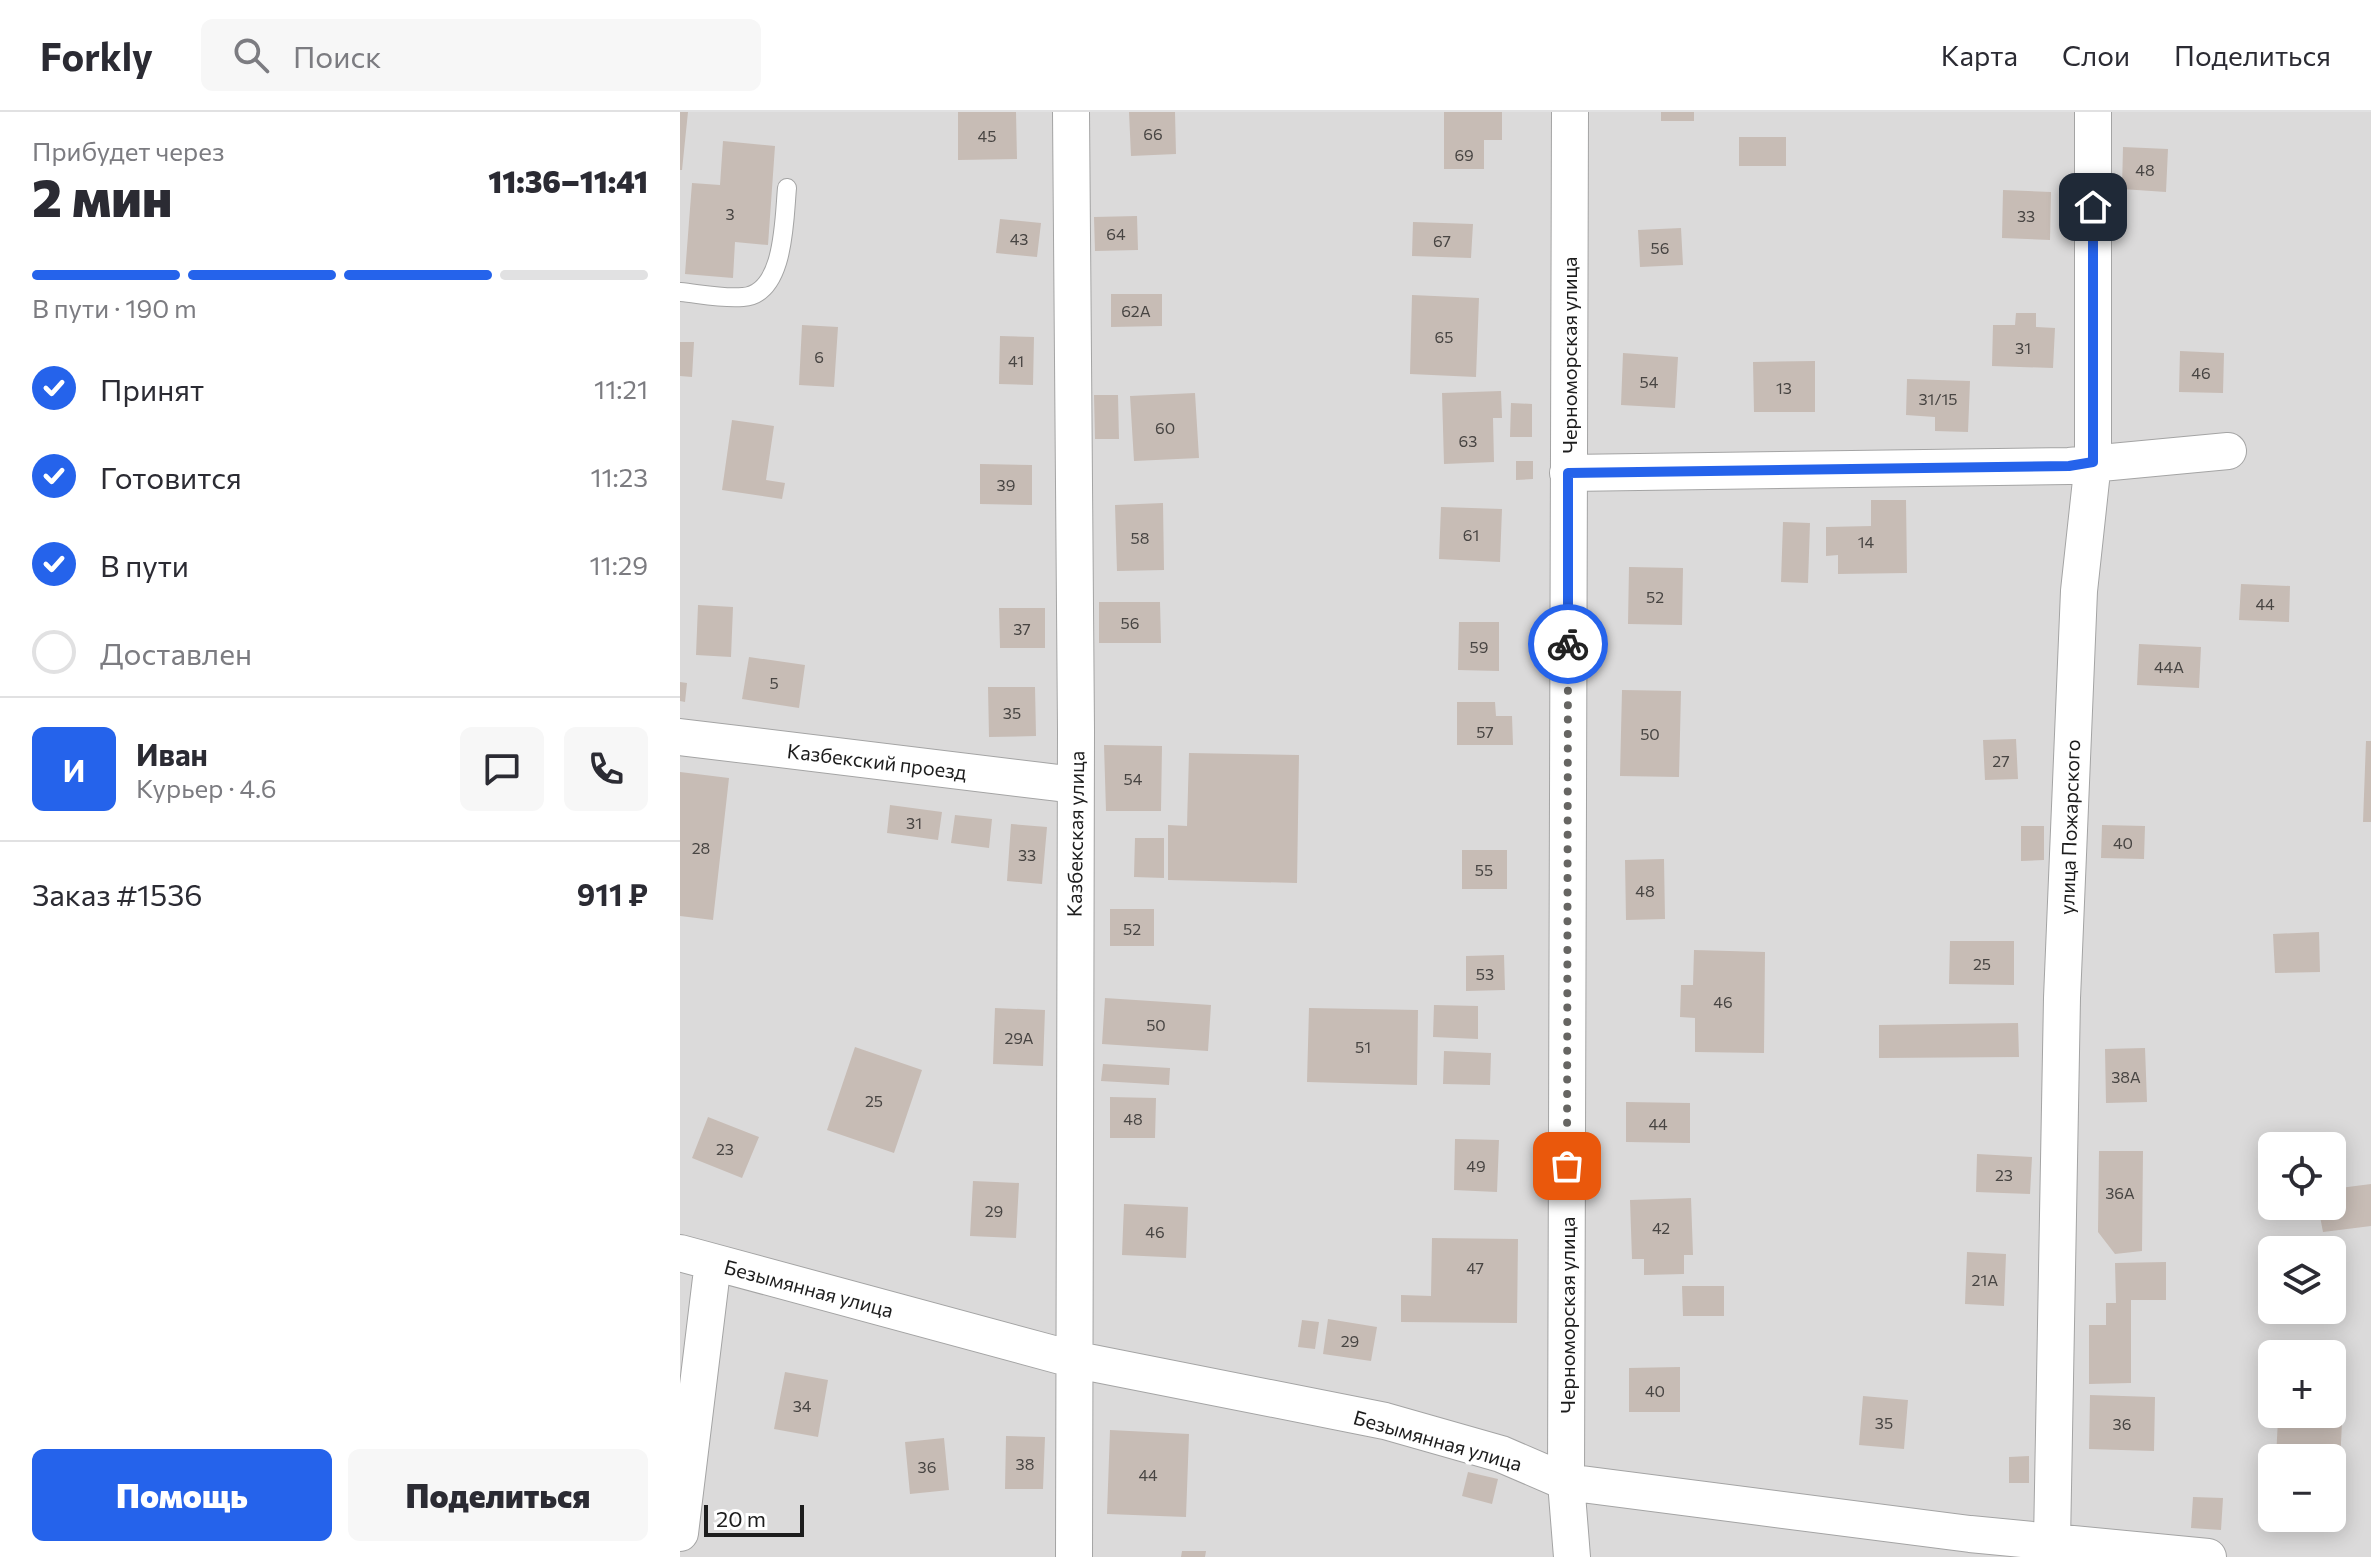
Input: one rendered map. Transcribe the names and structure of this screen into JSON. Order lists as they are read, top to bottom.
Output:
{
  "streets": {
    "street": [
      "Черноморская улица",
      "Казбекский проезд",
      "улица Пожарского",
      "Казбекская улица",
      "Безымянная улица"
    ]
  },
  "crossings": [
    ["Черноморская улица", "Безымянная улица"],
    ["Казбекский проезд", "Казбекская улица"],
    ["улица Пожарского", "Безымянная улица"],
    ["Казбекская улица", "Безымянная улица"]
  ],
  "house_numbers": [
    "66",
    "45",
    "69",
    "48",
    "3",
    "33",
    "64",
    "43",
    "67",
    "56",
    "62А",
    "65",
    "31",
    "6",
    "41",
    "46",
    "54",
    "13",
    "31/15",
    "60",
    "63",
    "39",
    "61",
    "58",
    "14",
    "52",
    "44",
    "56",
    "37",
    "59",
    "44А",
    "5",
    "35",
    "57",
    "50",
    "27",
    "54",
    "31",
    "40",
    "28",
    "33",
    "55",
    "48",
    "52",
    "25",
    "53",
    "46",
    "50",
    "29А",
    "51",
    "38А",
    "25",
    "48",
    "44",
    "23",
    "49",
    "23",
    "36А",
    "29",
    "42",
    "46",
    "47",
    "21А",
    "29",
    "40",
    "34",
    "35",
    "36",
    "38",
    "36",
    "44"
  ],
  "scale_bar": "20 m",
  "page": {
    "header": "Forkly",
    "search": "Поиск",
    "nav": ["Карта", "Слои", "Поделиться"],
    "heading": ["2 мин", "Прибудет через", "11:36–11:41"],
    "panel": [
      "Иван",
      "Курьер · 4.6",
      "Заказ #1536",
      "911 ₽"
    ],
    "bar": "В пути · 190 m",
    "list": [
      ["Принят", "11:21"],
      ["Готовится", "11:23"],
      ["В пути", "11:29"],
      "Доставлен"
    ],
    "round": "И",
    "map_buttons": ["+", "−"],
    "buttons": ["Помощь", "Поделиться"],
    "scale": "20 m"
  }
}
